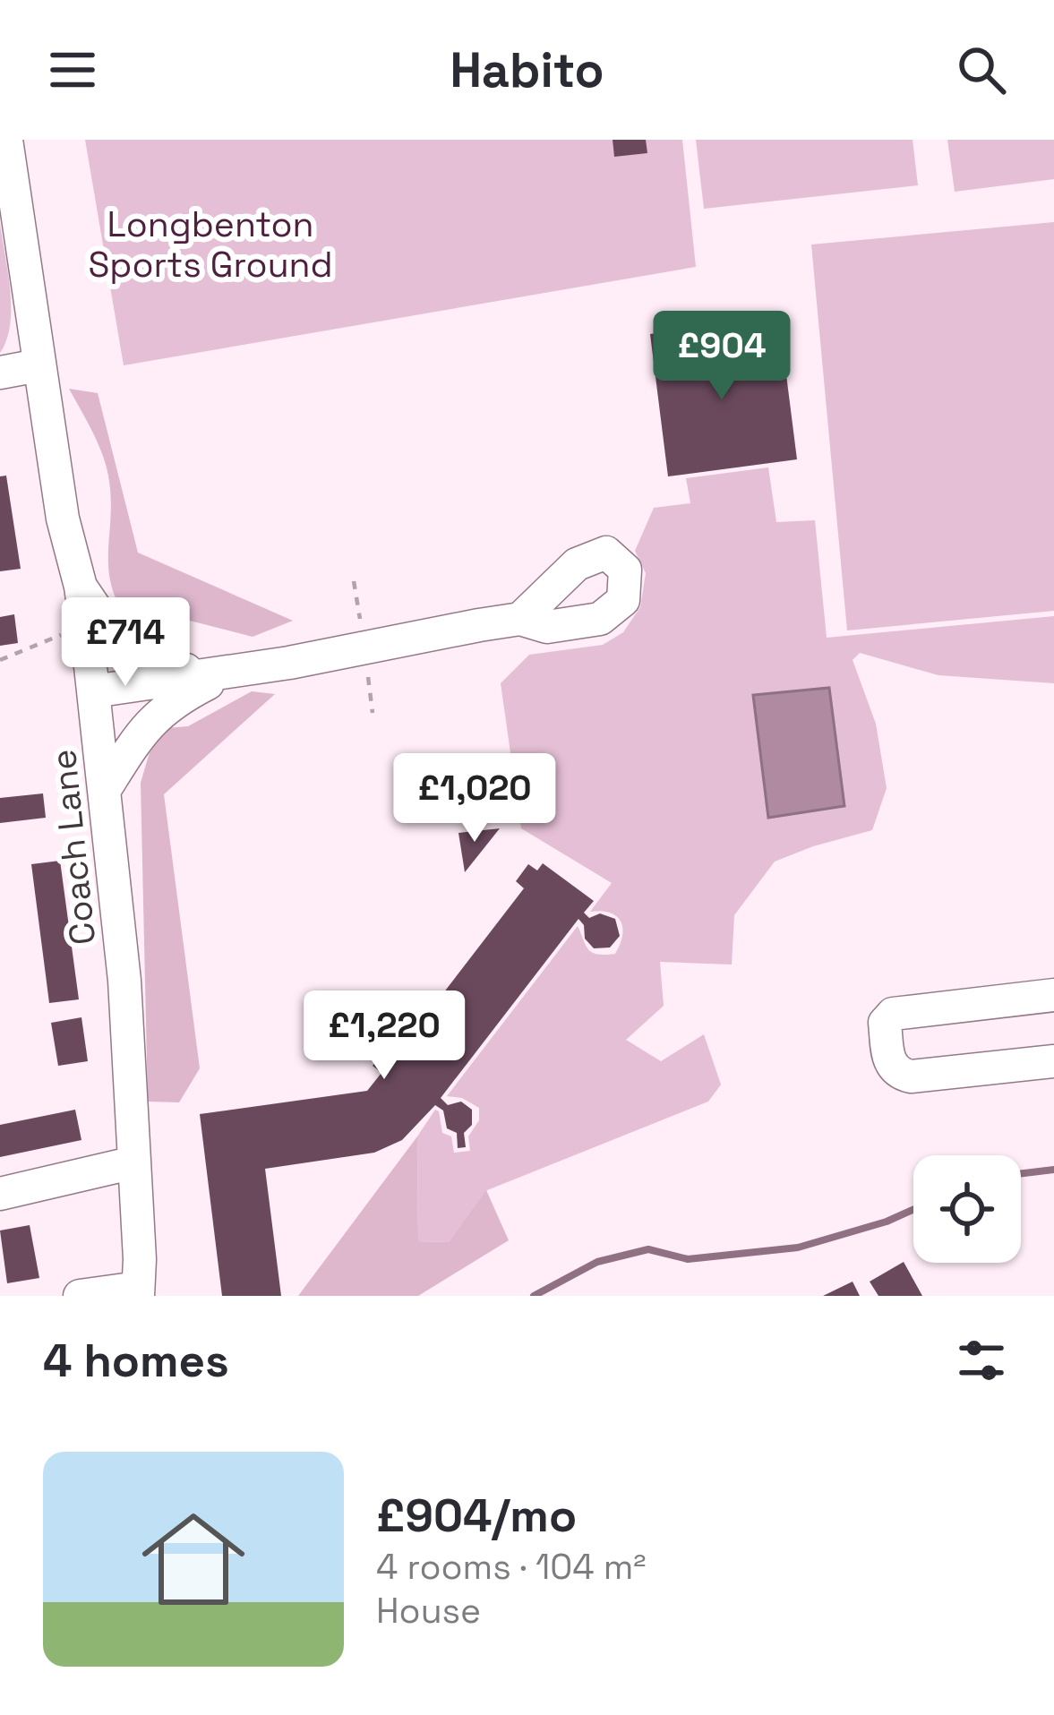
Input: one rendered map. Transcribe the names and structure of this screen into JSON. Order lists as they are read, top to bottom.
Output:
{
  "streets": {
    "street": ["Coach Lane"]
  },
  "parks": ["Longbenton Sports Ground"],
  "page": {
    "header": "Habito",
    "price": [
      "£904",
      "£714",
      "£1,020",
      "£1,220"
    ],
    "heading": "4 homes",
    "list": [
      {
        "name": "£904/mo",
        "note": "4 rooms · 104 m² · House"
      }
    ]
  }
}
